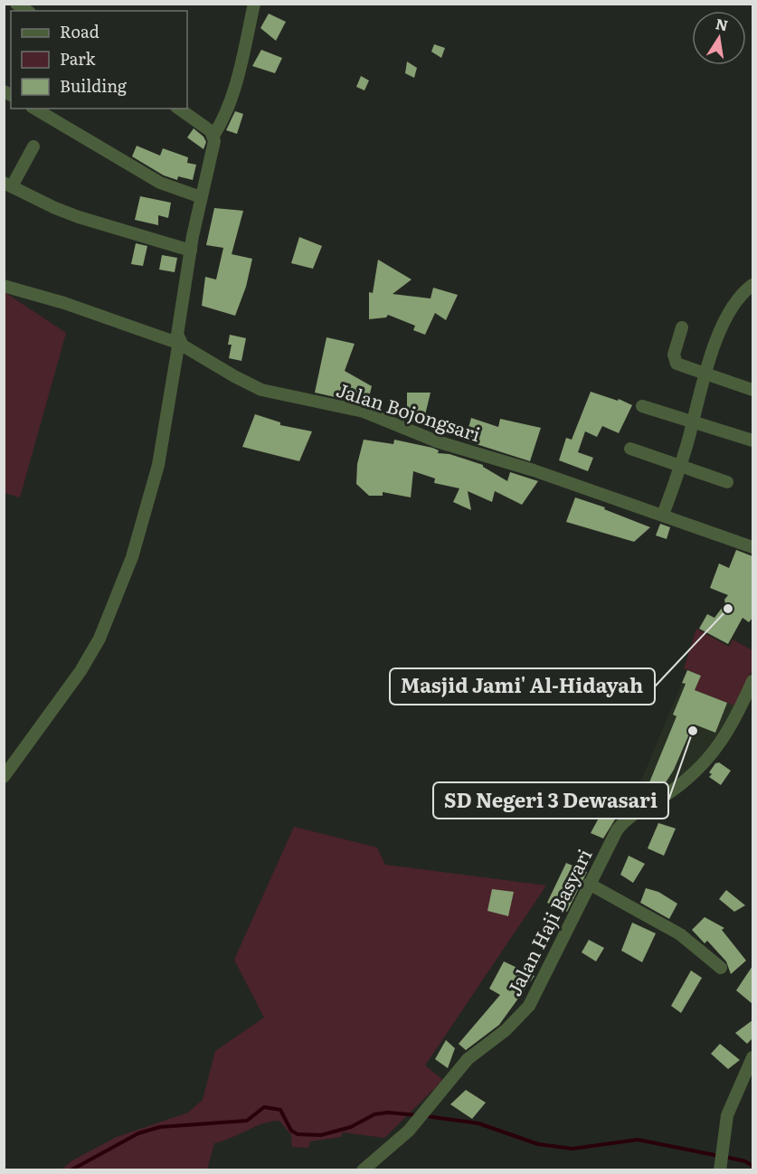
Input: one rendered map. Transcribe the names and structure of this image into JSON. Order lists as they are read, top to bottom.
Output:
{
  "streets": {
    "street": ["Jalan Bojongsari", "Jalan Haji Basyari"]
  },
  "places": ["Masjid Jami' Al-Hidayah", "SD Negeri 3 Dewasari"],
  "legend": ["Road", "Park", "Building"],
  "north": "top"
}
